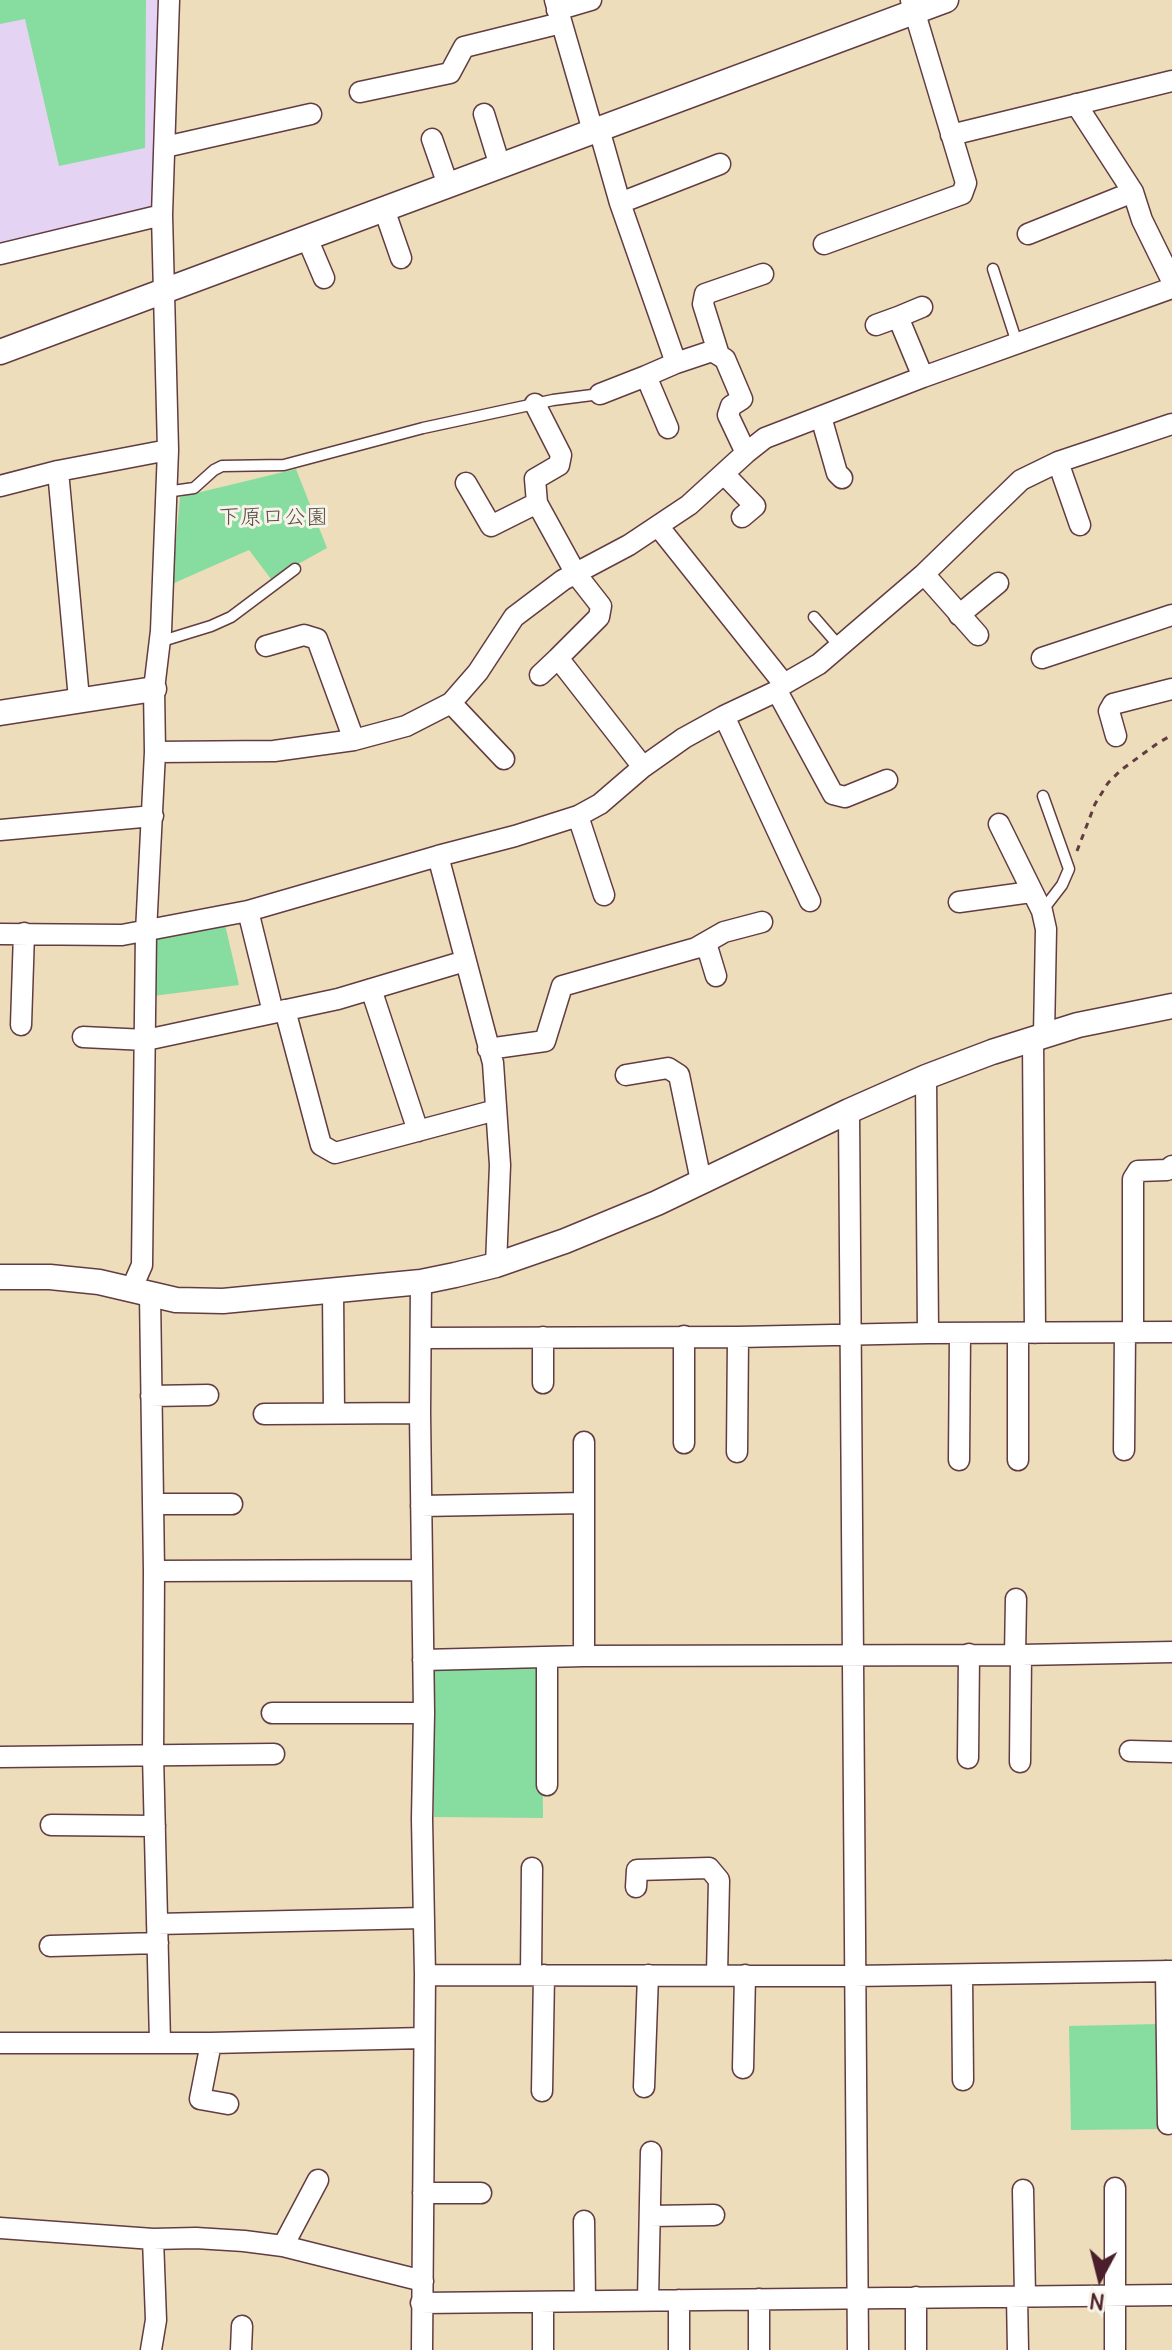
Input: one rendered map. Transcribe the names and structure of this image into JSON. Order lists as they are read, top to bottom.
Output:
{
  "parks": ["下原口公園"],
  "north": "bottom"
}
